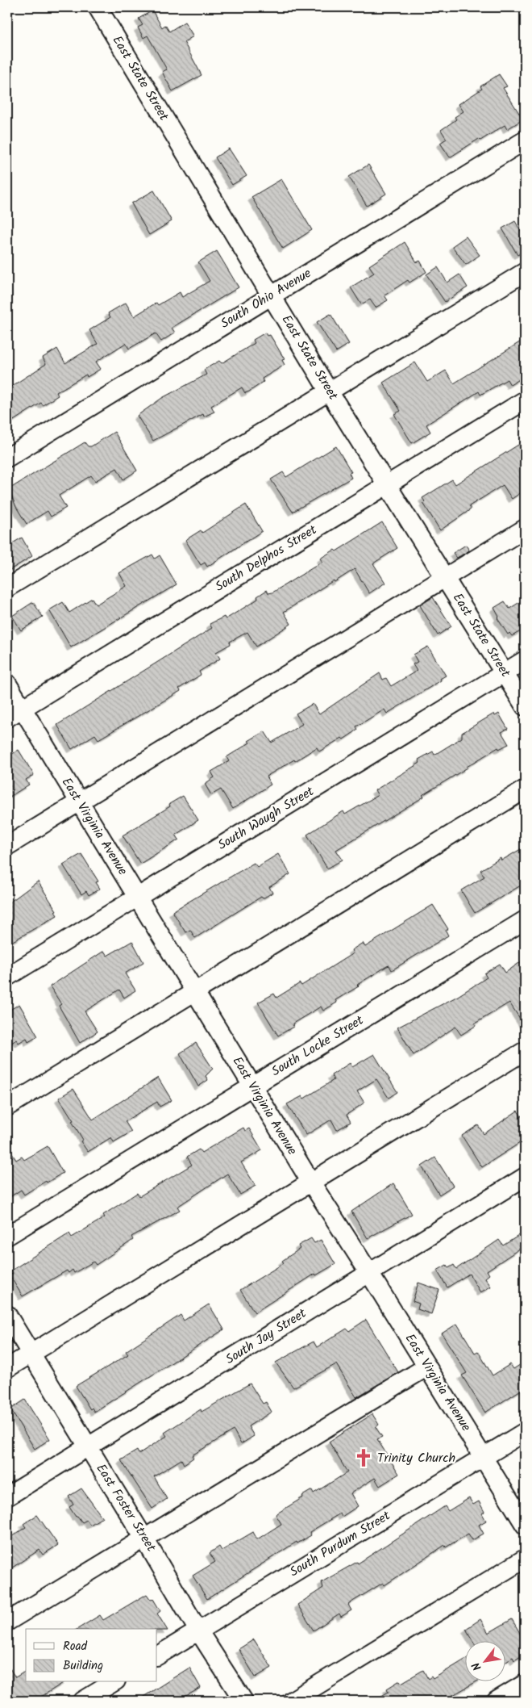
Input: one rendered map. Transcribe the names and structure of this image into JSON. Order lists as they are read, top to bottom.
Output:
{
  "streets": {
    "street": [
      "East State Street",
      "South Ohio Avenue",
      "South Delphos Street",
      "South Waugh Street",
      "East Virginia Avenue",
      "South Locke Street",
      "South Jay Street",
      "East Foster Street",
      "South Purdum Street"
    ]
  },
  "crossings": [
    ["East State Street", "South Ohio Avenue"],
    ["East State Street", "South Delphos Street"],
    ["East State Street", "South Waugh Street"],
    ["South Delphos Street", "East Virginia Avenue"],
    ["South Waugh Street", "East Virginia Avenue"],
    ["East Virginia Avenue", "South Locke Street"],
    ["East Virginia Avenue", "South Jay Street"],
    ["East Virginia Avenue", "South Purdum Street"],
    ["South Jay Street", "East Foster Street"],
    ["East Foster Street", "South Purdum Street"]
  ],
  "places": {
    "church": ["Trinity Church"]
  },
  "legend": ["Road", "Building"],
  "north": "bottom left"
}
